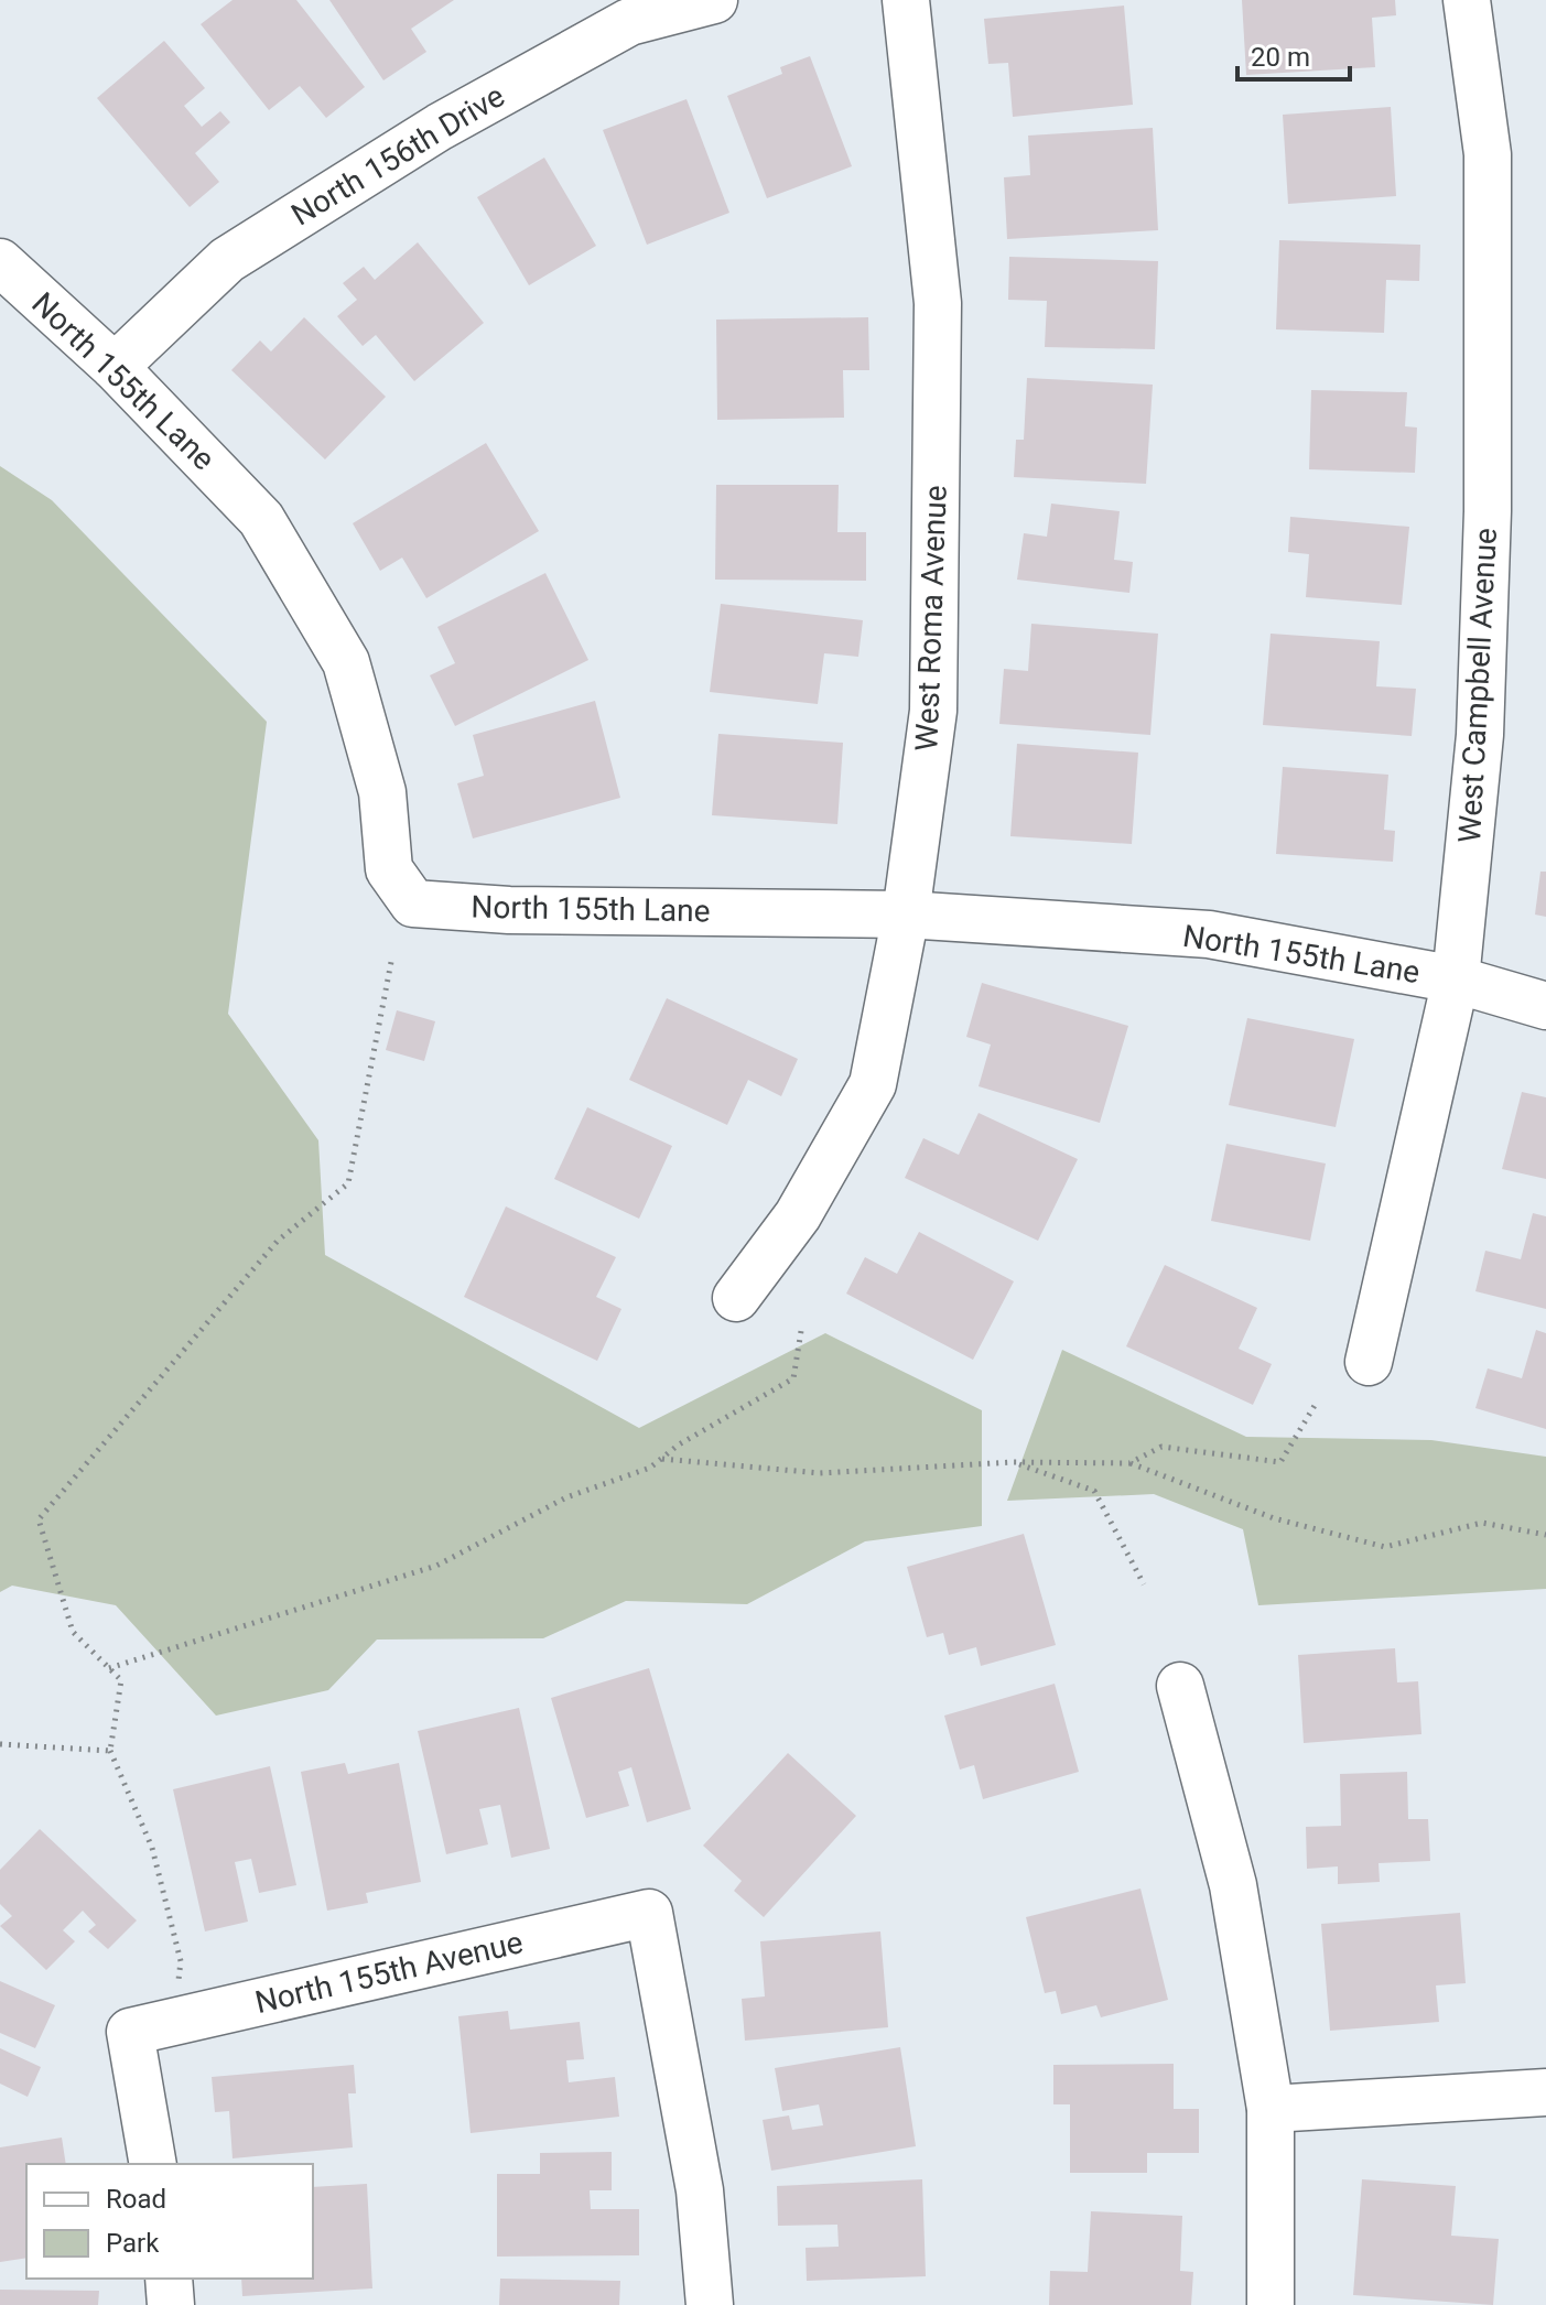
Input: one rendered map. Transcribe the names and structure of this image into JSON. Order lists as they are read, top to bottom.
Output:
{
  "streets": {
    "street": [
      "North 156th Drive",
      "North 155th Lane",
      "West Roma Avenue",
      "West Campbell Avenue",
      "North 155th Avenue"
    ]
  },
  "crossings": [
    ["North 156th Drive", "North 155th Lane"],
    ["North 155th Lane", "West Roma Avenue"],
    ["North 155th Lane", "West Campbell Avenue"]
  ],
  "legend": ["Road", "Park"],
  "scale_bar": "20 m"
}
